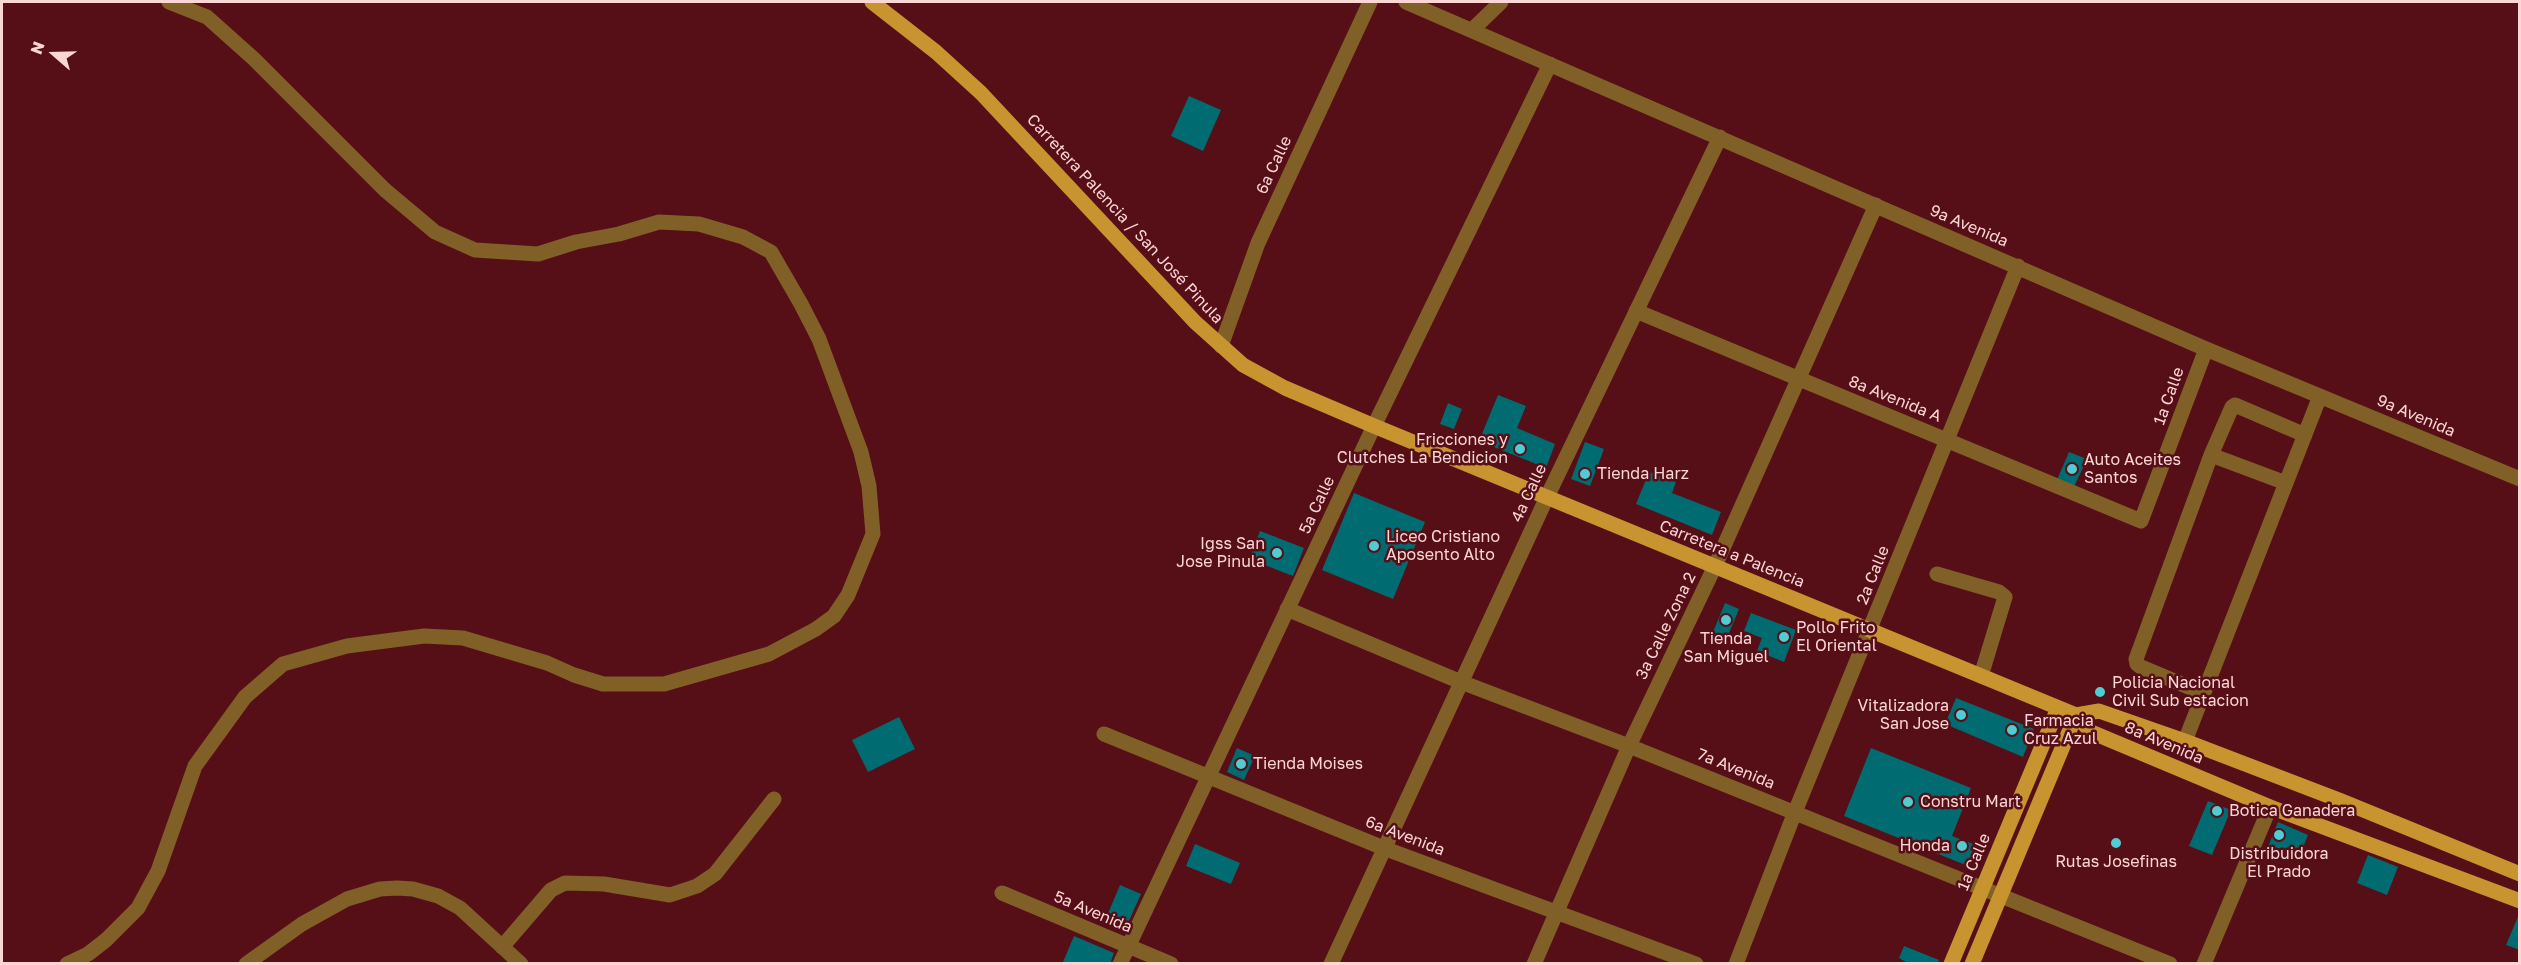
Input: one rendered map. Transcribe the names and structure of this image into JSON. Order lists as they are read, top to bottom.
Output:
{
  "streets": {
    "main road": [
      "Carretera Palencia / San José Pinula",
      "1a Calle",
      "Carretera a Palencia",
      "8a Avenida"
    ],
    "street": [
      "6a Calle",
      "9a Avenida",
      "8a Avenida A",
      "4a Calle",
      "5a Calle",
      "2a Calle",
      "3a Calle Zona 2",
      "7a Avenida",
      "6a Avenida",
      "5a Avenida"
    ]
  },
  "crossings": [
    ["6a Calle", "Carretera Palencia / San José Pinula"],
    ["Carretera Palencia / San José Pinula", "5a Calle"],
    ["Carretera Palencia / San José Pinula", "Carretera a Palencia"],
    ["9a Avenida", "1a Calle"],
    ["9a Avenida", "4a Calle"],
    ["9a Avenida", "5a Calle"],
    ["9a Avenida", "2a Calle"],
    ["9a Avenida", "3a Calle Zona 2"],
    ["1a Calle", "8a Avenida A"],
    ["1a Calle", "Carretera a Palencia"],
    ["1a Calle", "7a Avenida"],
    ["8a Avenida A", "4a Calle"],
    ["8a Avenida A", "2a Calle"],
    ["8a Avenida A", "3a Calle Zona 2"],
    ["4a Calle", "Carretera a Palencia"],
    ["4a Calle", "7a Avenida"],
    ["4a Calle", "6a Avenida"],
    ["5a Calle", "Carretera a Palencia"],
    ["5a Calle", "7a Avenida"],
    ["5a Calle", "6a Avenida"],
    ["5a Calle", "5a Avenida"],
    ["Carretera a Palencia", "2a Calle"],
    ["Carretera a Palencia", "3a Calle Zona 2"],
    ["Carretera a Palencia", "8a Avenida"],
    ["2a Calle", "7a Avenida"],
    ["3a Calle Zona 2", "7a Avenida"],
    ["3a Calle Zona 2", "6a Avenida"]
  ],
  "places": [
    "Fricciones y Clutches La Bendicion",
    "Auto Aceites Santos",
    "Tienda Harz",
    "Liceo Cristiano Aposento Alto",
    "Igss San Jose Pinula",
    "Tienda San Miguel",
    "Pollo Frito El Oriental",
    "Policia Nacional Civil Sub estacion",
    "Vitalizadora San Jose",
    "Farmacia Cruz Azul",
    "Tienda Moises",
    "Constru Mart",
    "Botica Ganadera",
    "Distribuidora El Prado",
    "Rutas Josefinas",
    "Honda"
  ],
  "north": "left"
}
